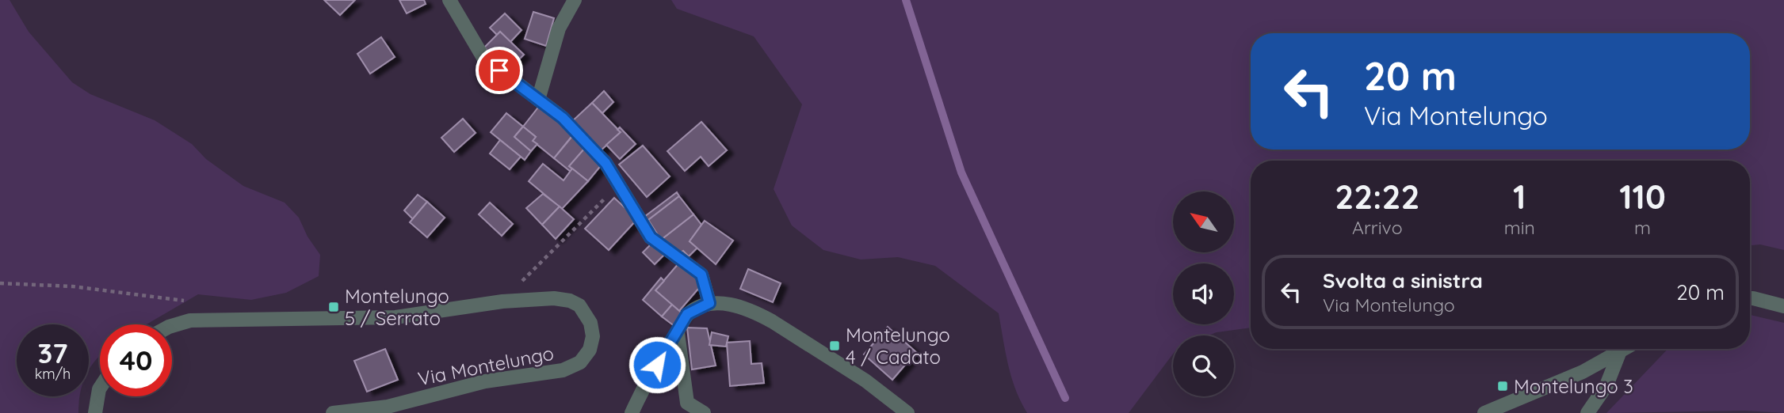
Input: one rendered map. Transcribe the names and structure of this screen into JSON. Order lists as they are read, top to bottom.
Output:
{
  "streets": {
    "street": ["Via Montelungo"]
  },
  "places": {
    "transit": ["Montelungo 5 / Serrato", "Montelungo 4 / Cadato", "Montelungo 3"]
  },
  "north": "top left",
  "page": {
    "turn": ["20 m", "Via Montelungo"],
    "eta": [
      "22:22",
      "Arrivo",
      "1",
      "min",
      "110",
      "m"
    ],
    "list": [
      {
        "name": "Svolta a sinistra",
        "note": "Via Montelungo",
        "value": "20 m"
      }
    ],
    "speed": "37 km/h",
    "limit": "40"
  }
}
